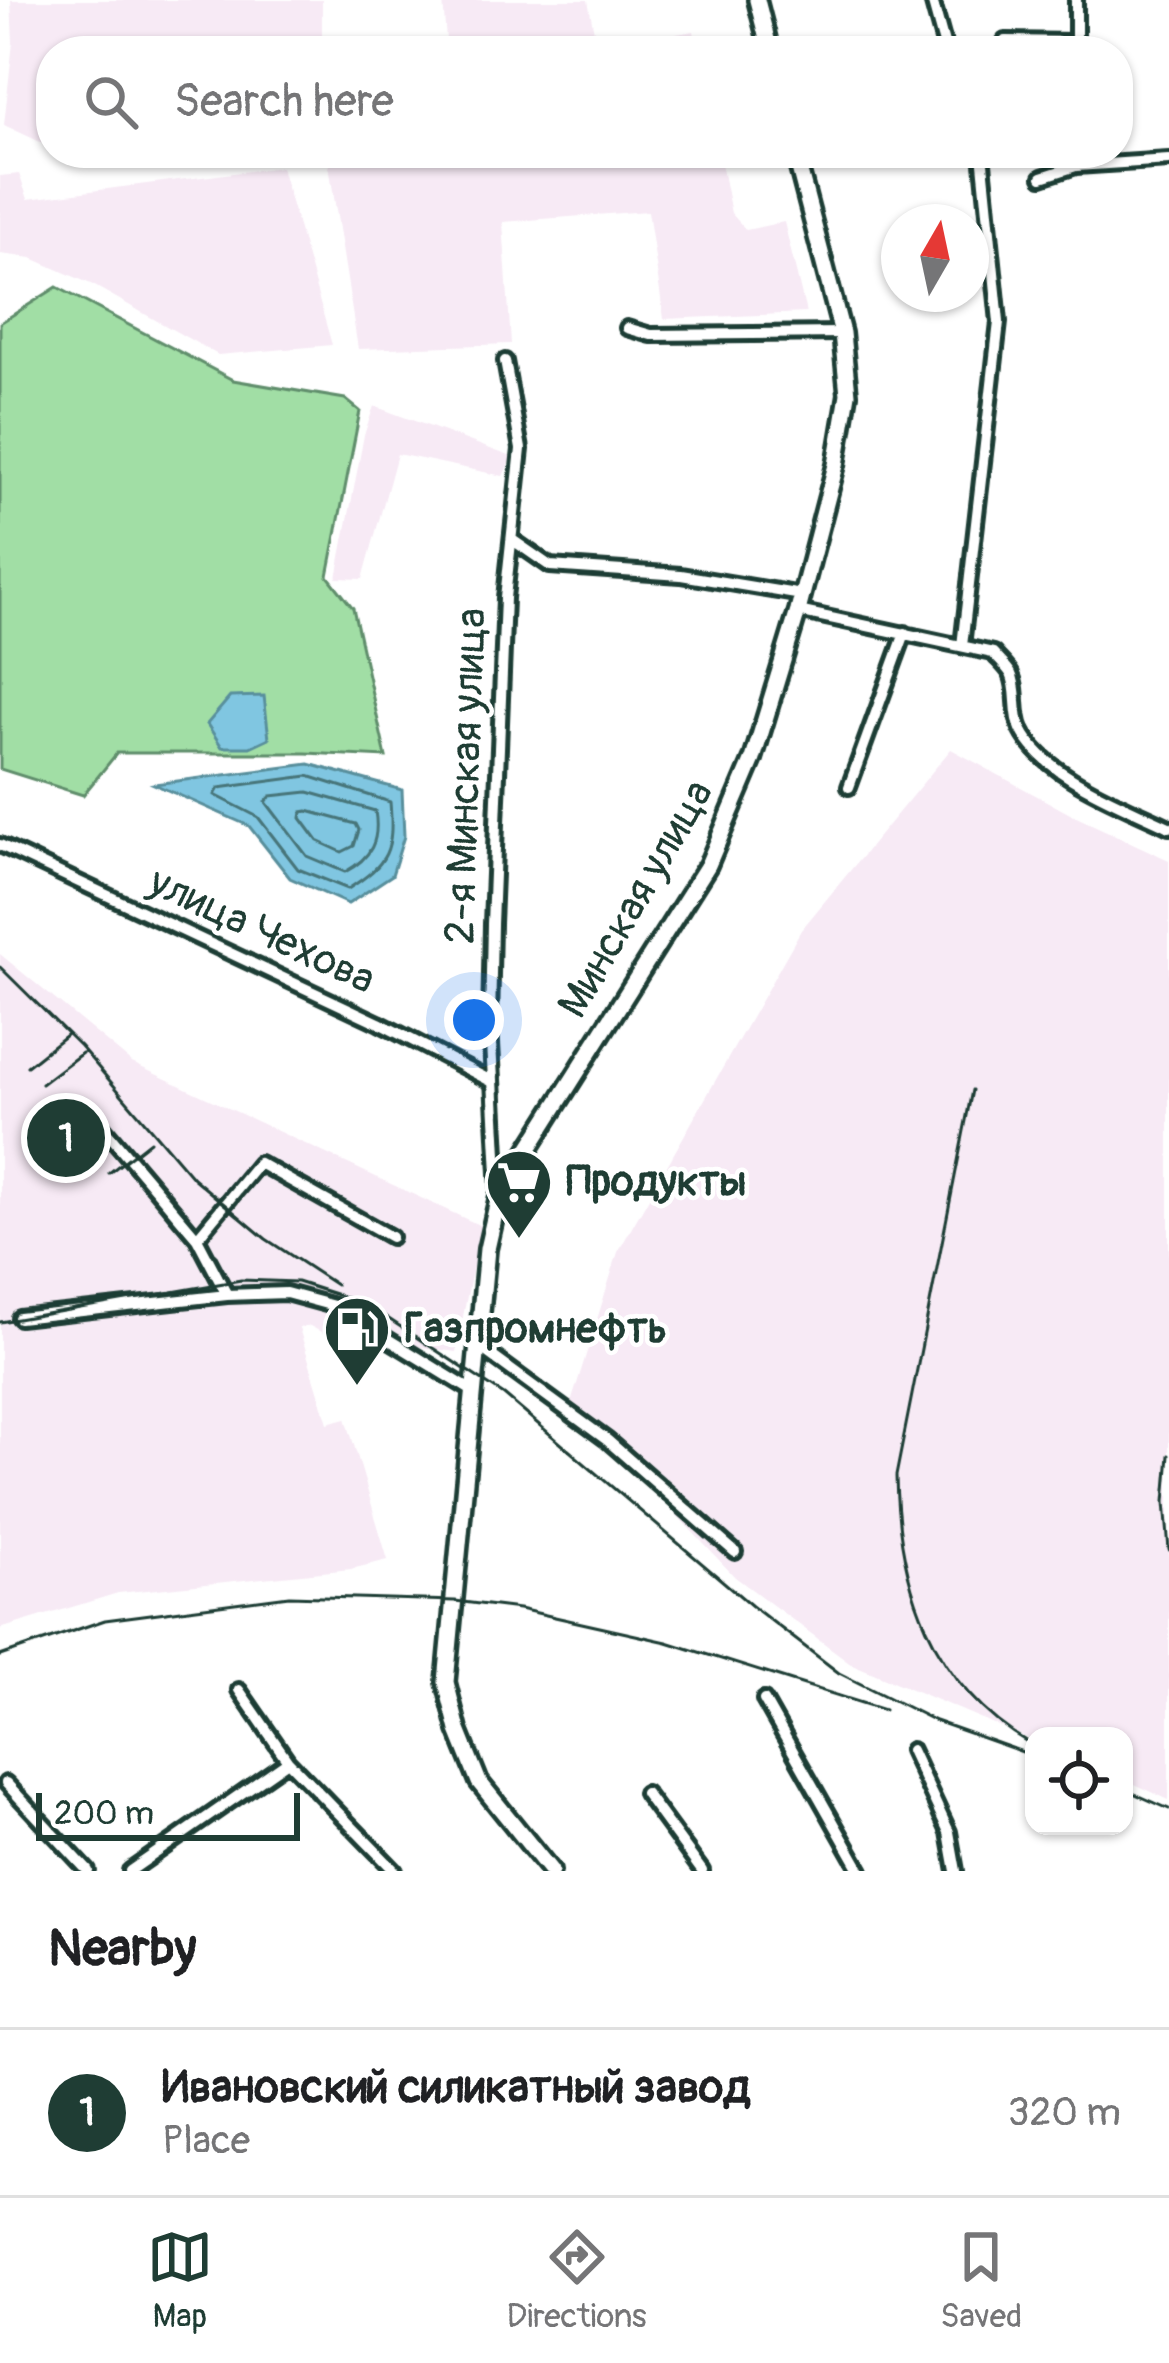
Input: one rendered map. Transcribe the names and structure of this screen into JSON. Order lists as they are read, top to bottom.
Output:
{
  "streets": {
    "main road": ["Минская улица"],
    "street": ["2-я Минская улица", "улица Чехова"]
  },
  "crossings": [
    ["2-я Минская улица", "Минская улица"],
    ["2-я Минская улица", "улица Чехова"]
  ],
  "places": {
    "supermarket": ["Продукты"],
    "fuel station": ["Газпромнефть"]
  },
  "scale_bar": "200 m",
  "north": "top",
  "page": {
    "search": "Search here",
    "pins": "1",
    "scale": "200 m",
    "heading": "Nearby",
    "list": [
      {
        "mark": "1",
        "name": "Ивановский силикатный завод",
        "note": "Place",
        "value": "320 m"
      }
    ],
    "nav": ["Map", "Directions", "Saved"]
  }
}
